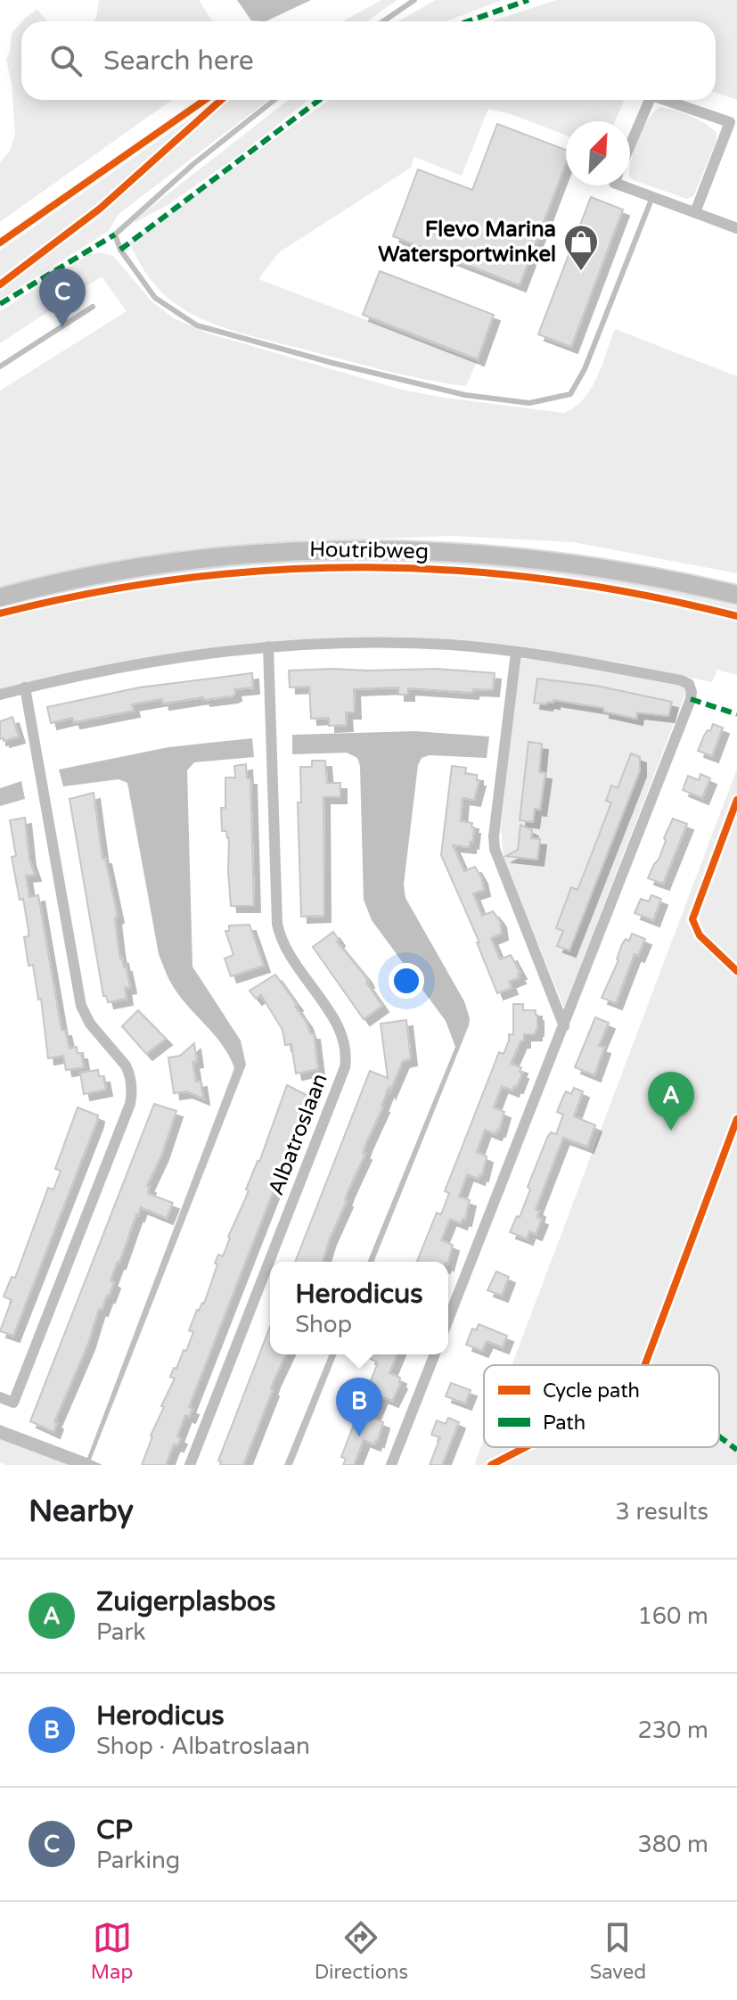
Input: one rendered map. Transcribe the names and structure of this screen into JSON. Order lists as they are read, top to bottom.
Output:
{
  "streets": {
    "main road": ["Houtribweg"],
    "street": ["Albatroslaan"]
  },
  "places": {
    "shop": ["Flevo Marina Watersportwinkel"]
  },
  "legend": ["Cycle path", "Path"],
  "north": "top right",
  "page": {
    "search": "Search here",
    "pins": ["C", "A", "B"],
    "popup": ["Herodicus", "Shop"],
    "heading": ["Nearby", "3 results"],
    "list": [
      {
        "mark": "A",
        "name": "Zuigerplasbos",
        "note": "Park",
        "value": "160 m"
      },
      {
        "mark": "B",
        "name": "Herodicus",
        "note": "Shop · Albatroslaan",
        "value": "230 m"
      },
      {
        "mark": "C",
        "name": "CP",
        "note": "Parking",
        "value": "380 m"
      }
    ],
    "nav": ["Map", "Directions", "Saved"]
  }
}
